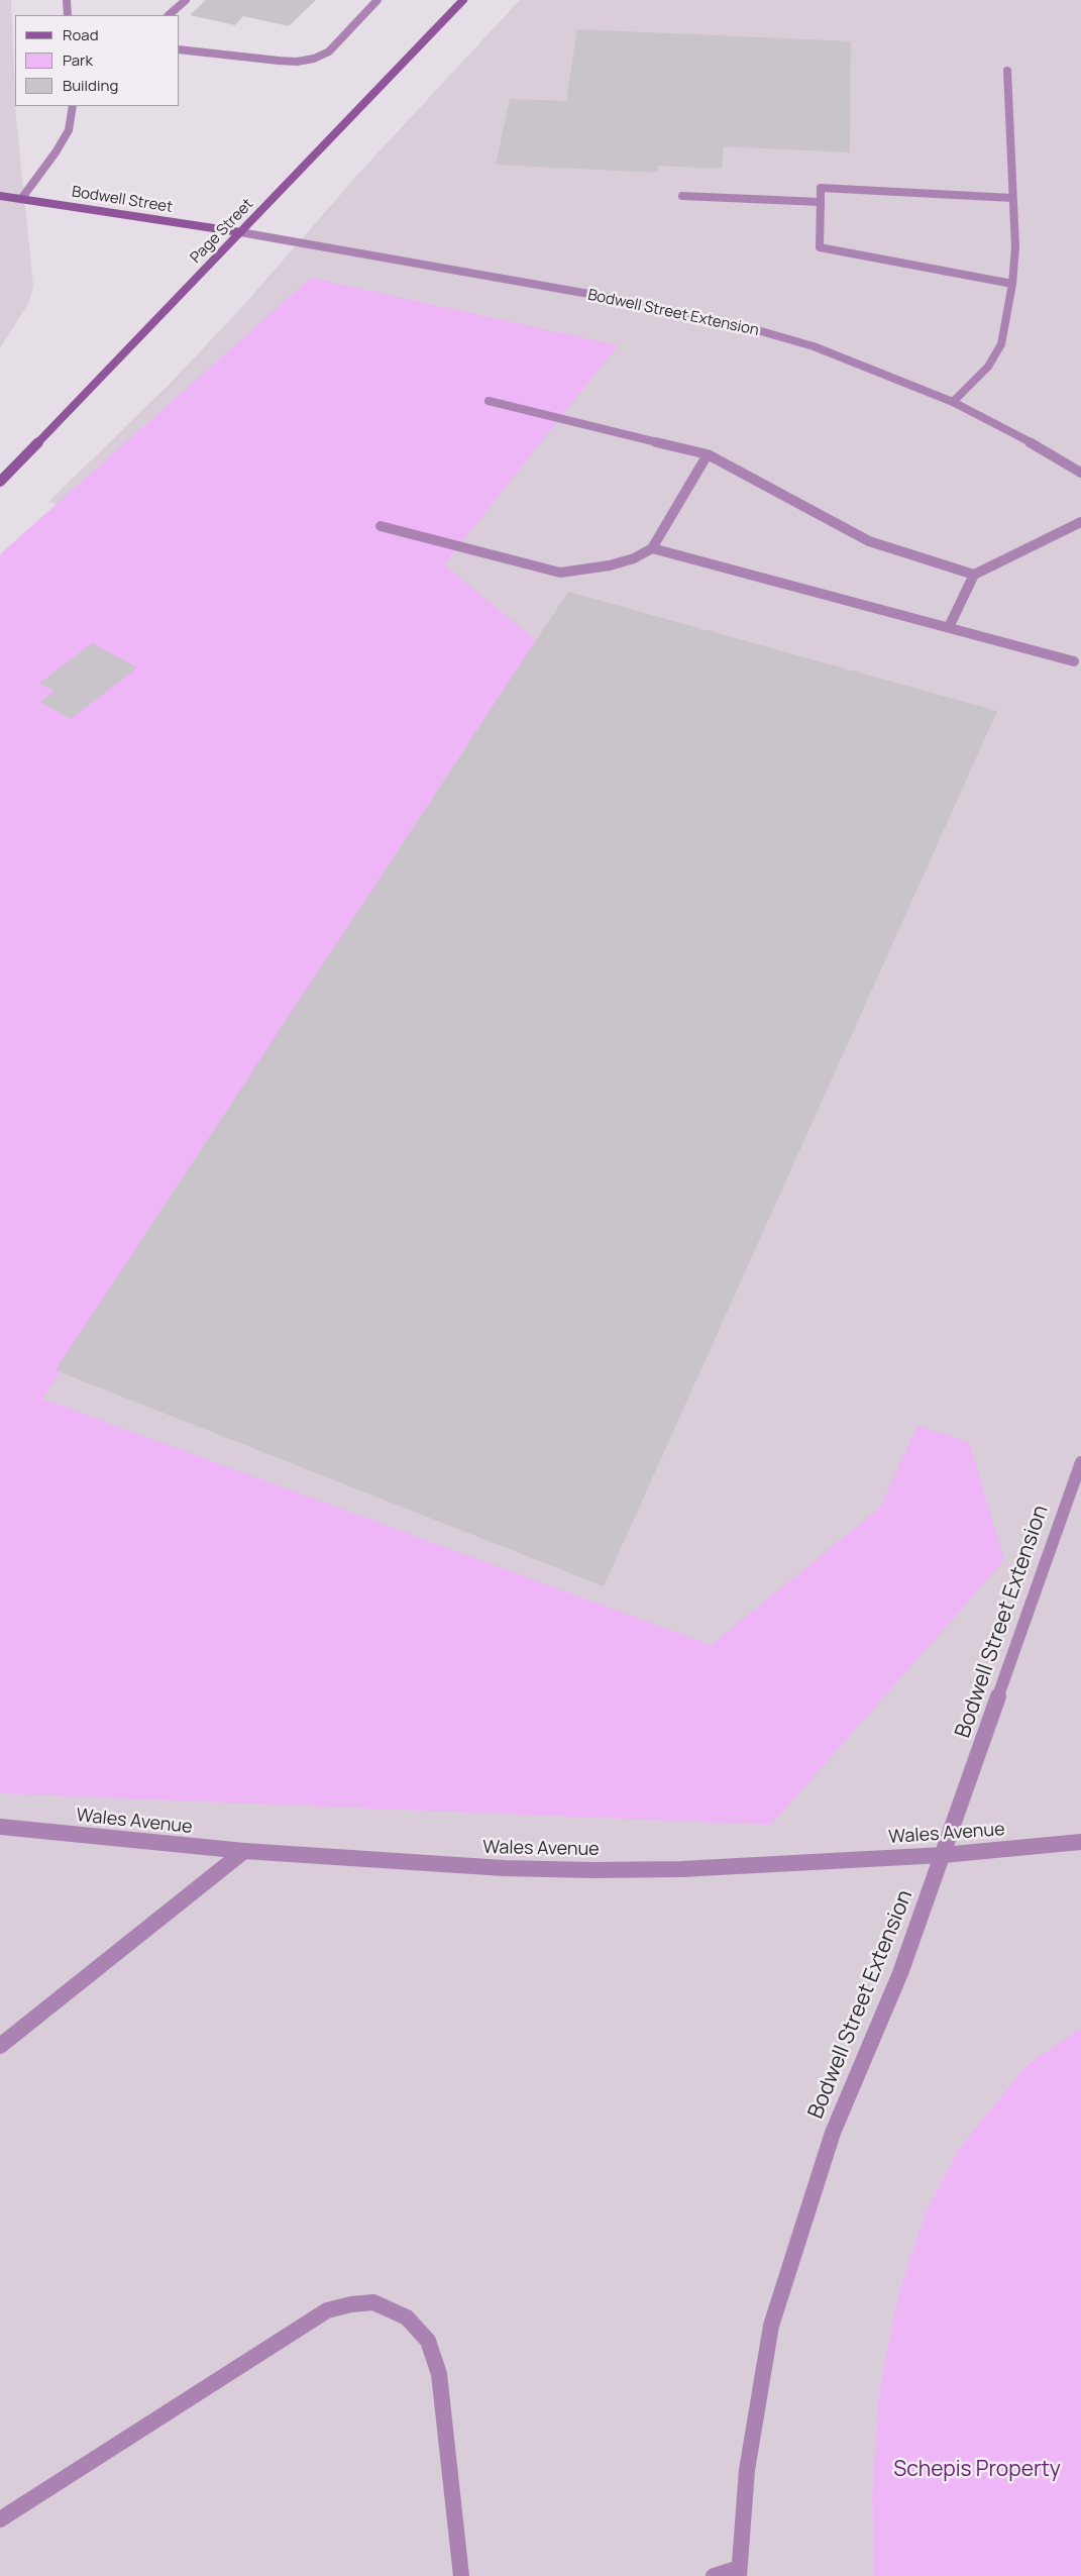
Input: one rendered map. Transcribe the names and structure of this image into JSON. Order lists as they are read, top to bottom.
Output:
{
  "streets": {
    "main road": ["Bodwell Street", "Page Street"],
    "street": ["Bodwell Street Extension", "Wales Avenue"]
  },
  "crossings": [
    ["Bodwell Street", "Page Street"],
    ["Bodwell Street", "Bodwell Street Extension"],
    ["Page Street", "Bodwell Street Extension"],
    ["Bodwell Street Extension", "Wales Avenue"]
  ],
  "parks": ["Schepis Property"],
  "legend": ["Road", "Park", "Building"]
}
